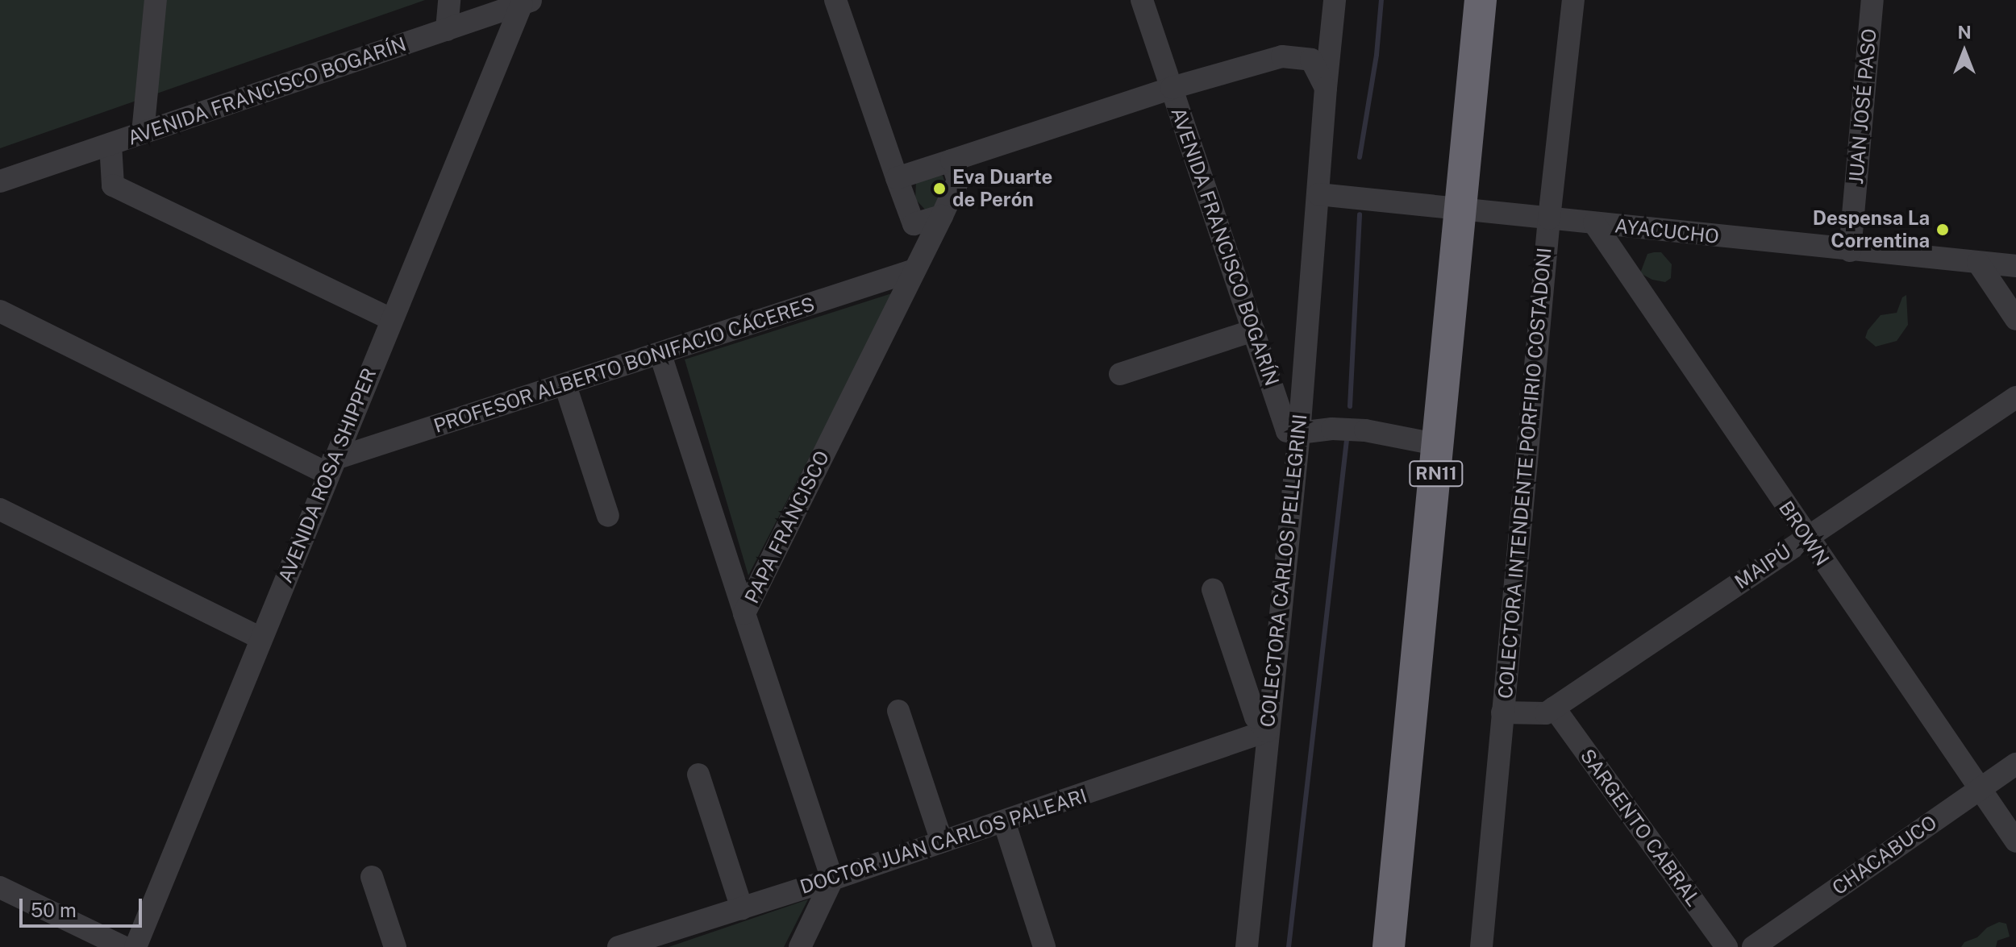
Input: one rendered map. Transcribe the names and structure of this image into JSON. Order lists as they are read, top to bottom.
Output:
{
  "streets": {
    "highway": ["RN11"],
    "street": [
      "AVENIDA FRANCISCO BOGARÍN",
      "JUAN JOSÉ PASO",
      "AYACUCHO",
      "PROFESOR ALBERTO BONIFACIO CÁCERES",
      "COLECTORA INTENDENTE PORFIRIO COSTADONI",
      "AVENIDA ROSA SHIPPER",
      "PAPA FRANCISCO",
      "BROWN",
      "MAIPÚ",
      "COLECTORA CARLOS PELLEGRINI",
      "SARGENTO CABRAL",
      "DOCTOR JUAN CARLOS PALEARI",
      "CHACABUCO"
    ]
  },
  "crossings": [
    ["AVENIDA FRANCISCO BOGARÍN", "AVENIDA ROSA SHIPPER"],
    ["AVENIDA FRANCISCO BOGARÍN", "PAPA FRANCISCO"],
    ["AVENIDA FRANCISCO BOGARÍN", "COLECTORA CARLOS PELLEGRINI"],
    ["JUAN JOSÉ PASO", "AYACUCHO"],
    ["AYACUCHO", "COLECTORA INTENDENTE PORFIRIO COSTADONI"],
    ["AYACUCHO", "RN11"],
    ["AYACUCHO", "BROWN"],
    ["AYACUCHO", "COLECTORA CARLOS PELLEGRINI"],
    ["PROFESOR ALBERTO BONIFACIO CÁCERES", "AVENIDA ROSA SHIPPER"],
    ["PROFESOR ALBERTO BONIFACIO CÁCERES", "PAPA FRANCISCO"],
    ["COLECTORA INTENDENTE PORFIRIO COSTADONI", "MAIPÚ"],
    ["PAPA FRANCISCO", "DOCTOR JUAN CARLOS PALEARI"],
    ["BROWN", "MAIPÚ"],
    ["BROWN", "CHACABUCO"],
    ["MAIPÚ", "SARGENTO CABRAL"],
    ["COLECTORA CARLOS PELLEGRINI", "DOCTOR JUAN CARLOS PALEARI"]
  ],
  "places": ["Eva Duarte de Perón", "Despensa La Correntina"],
  "scale_bar": "50 m",
  "north": "top"
}
